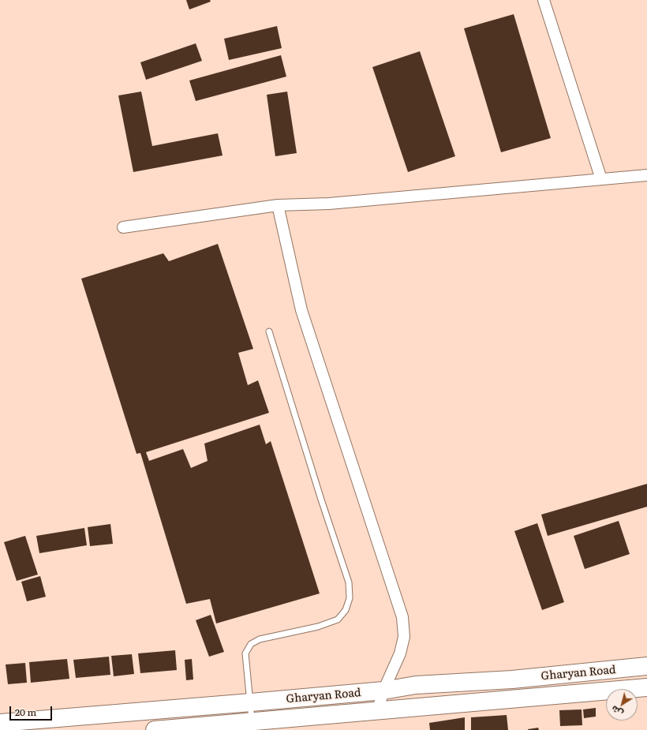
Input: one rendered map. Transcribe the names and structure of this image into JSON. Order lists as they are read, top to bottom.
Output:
{
  "streets": {
    "highway": ["Gharyan Road"]
  },
  "scale_bar": "20 m",
  "north": "bottom left"
}
